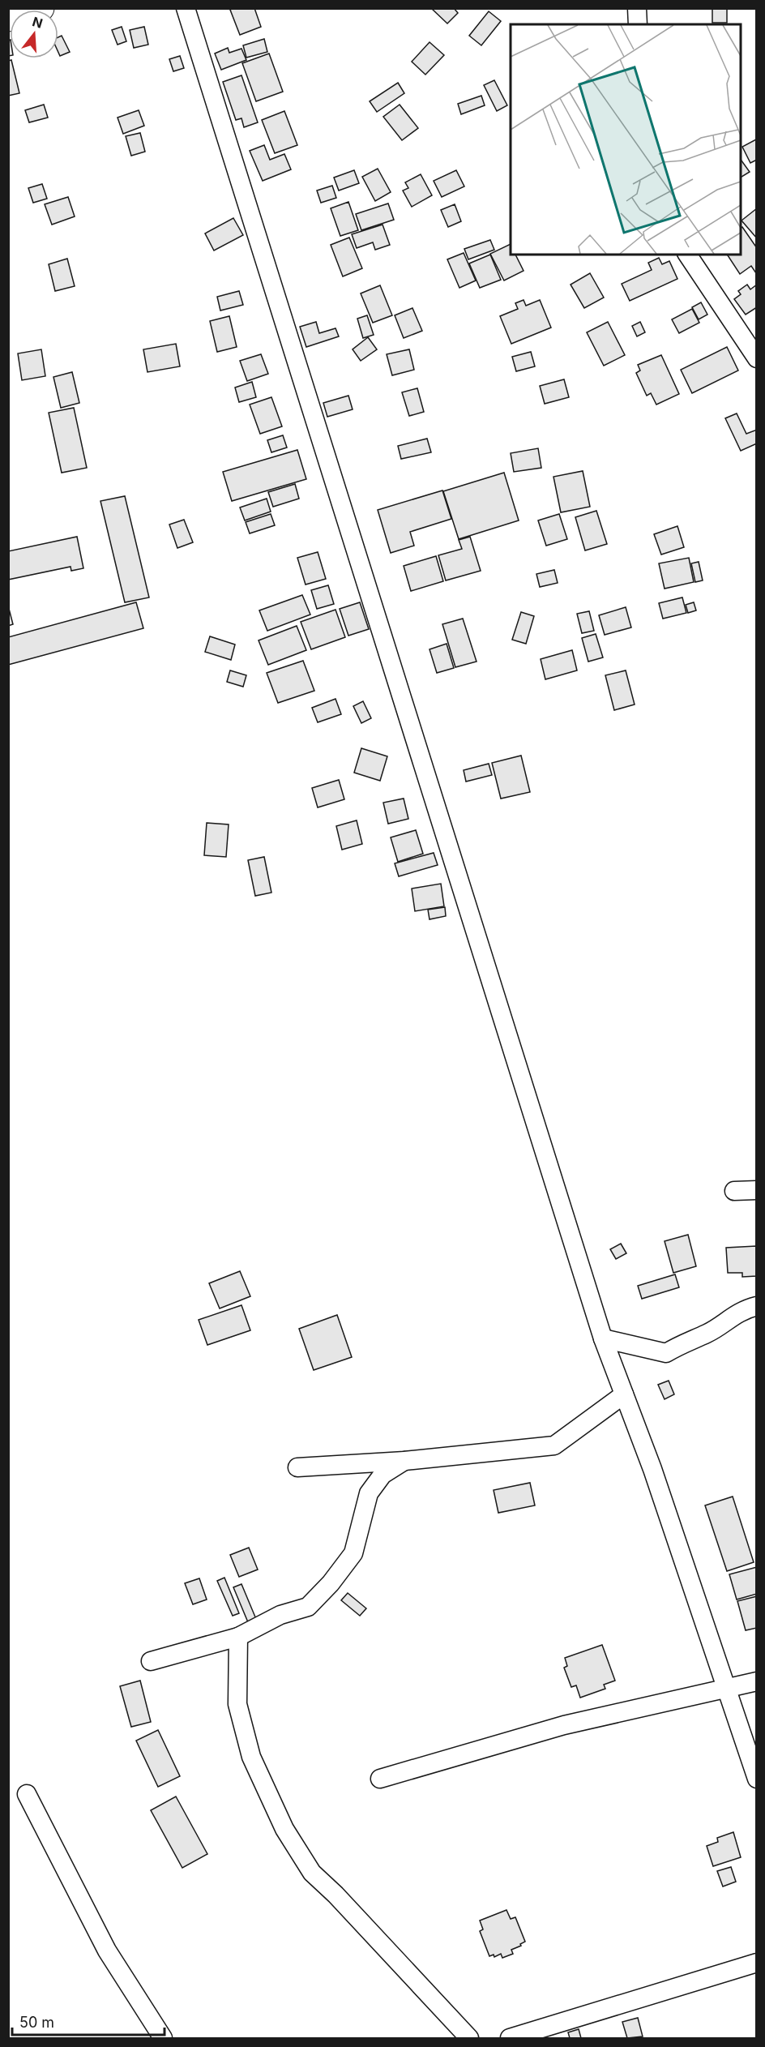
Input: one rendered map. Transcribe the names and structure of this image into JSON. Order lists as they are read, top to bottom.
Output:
{
  "scale_bar": "50 m",
  "north": "top"
}
